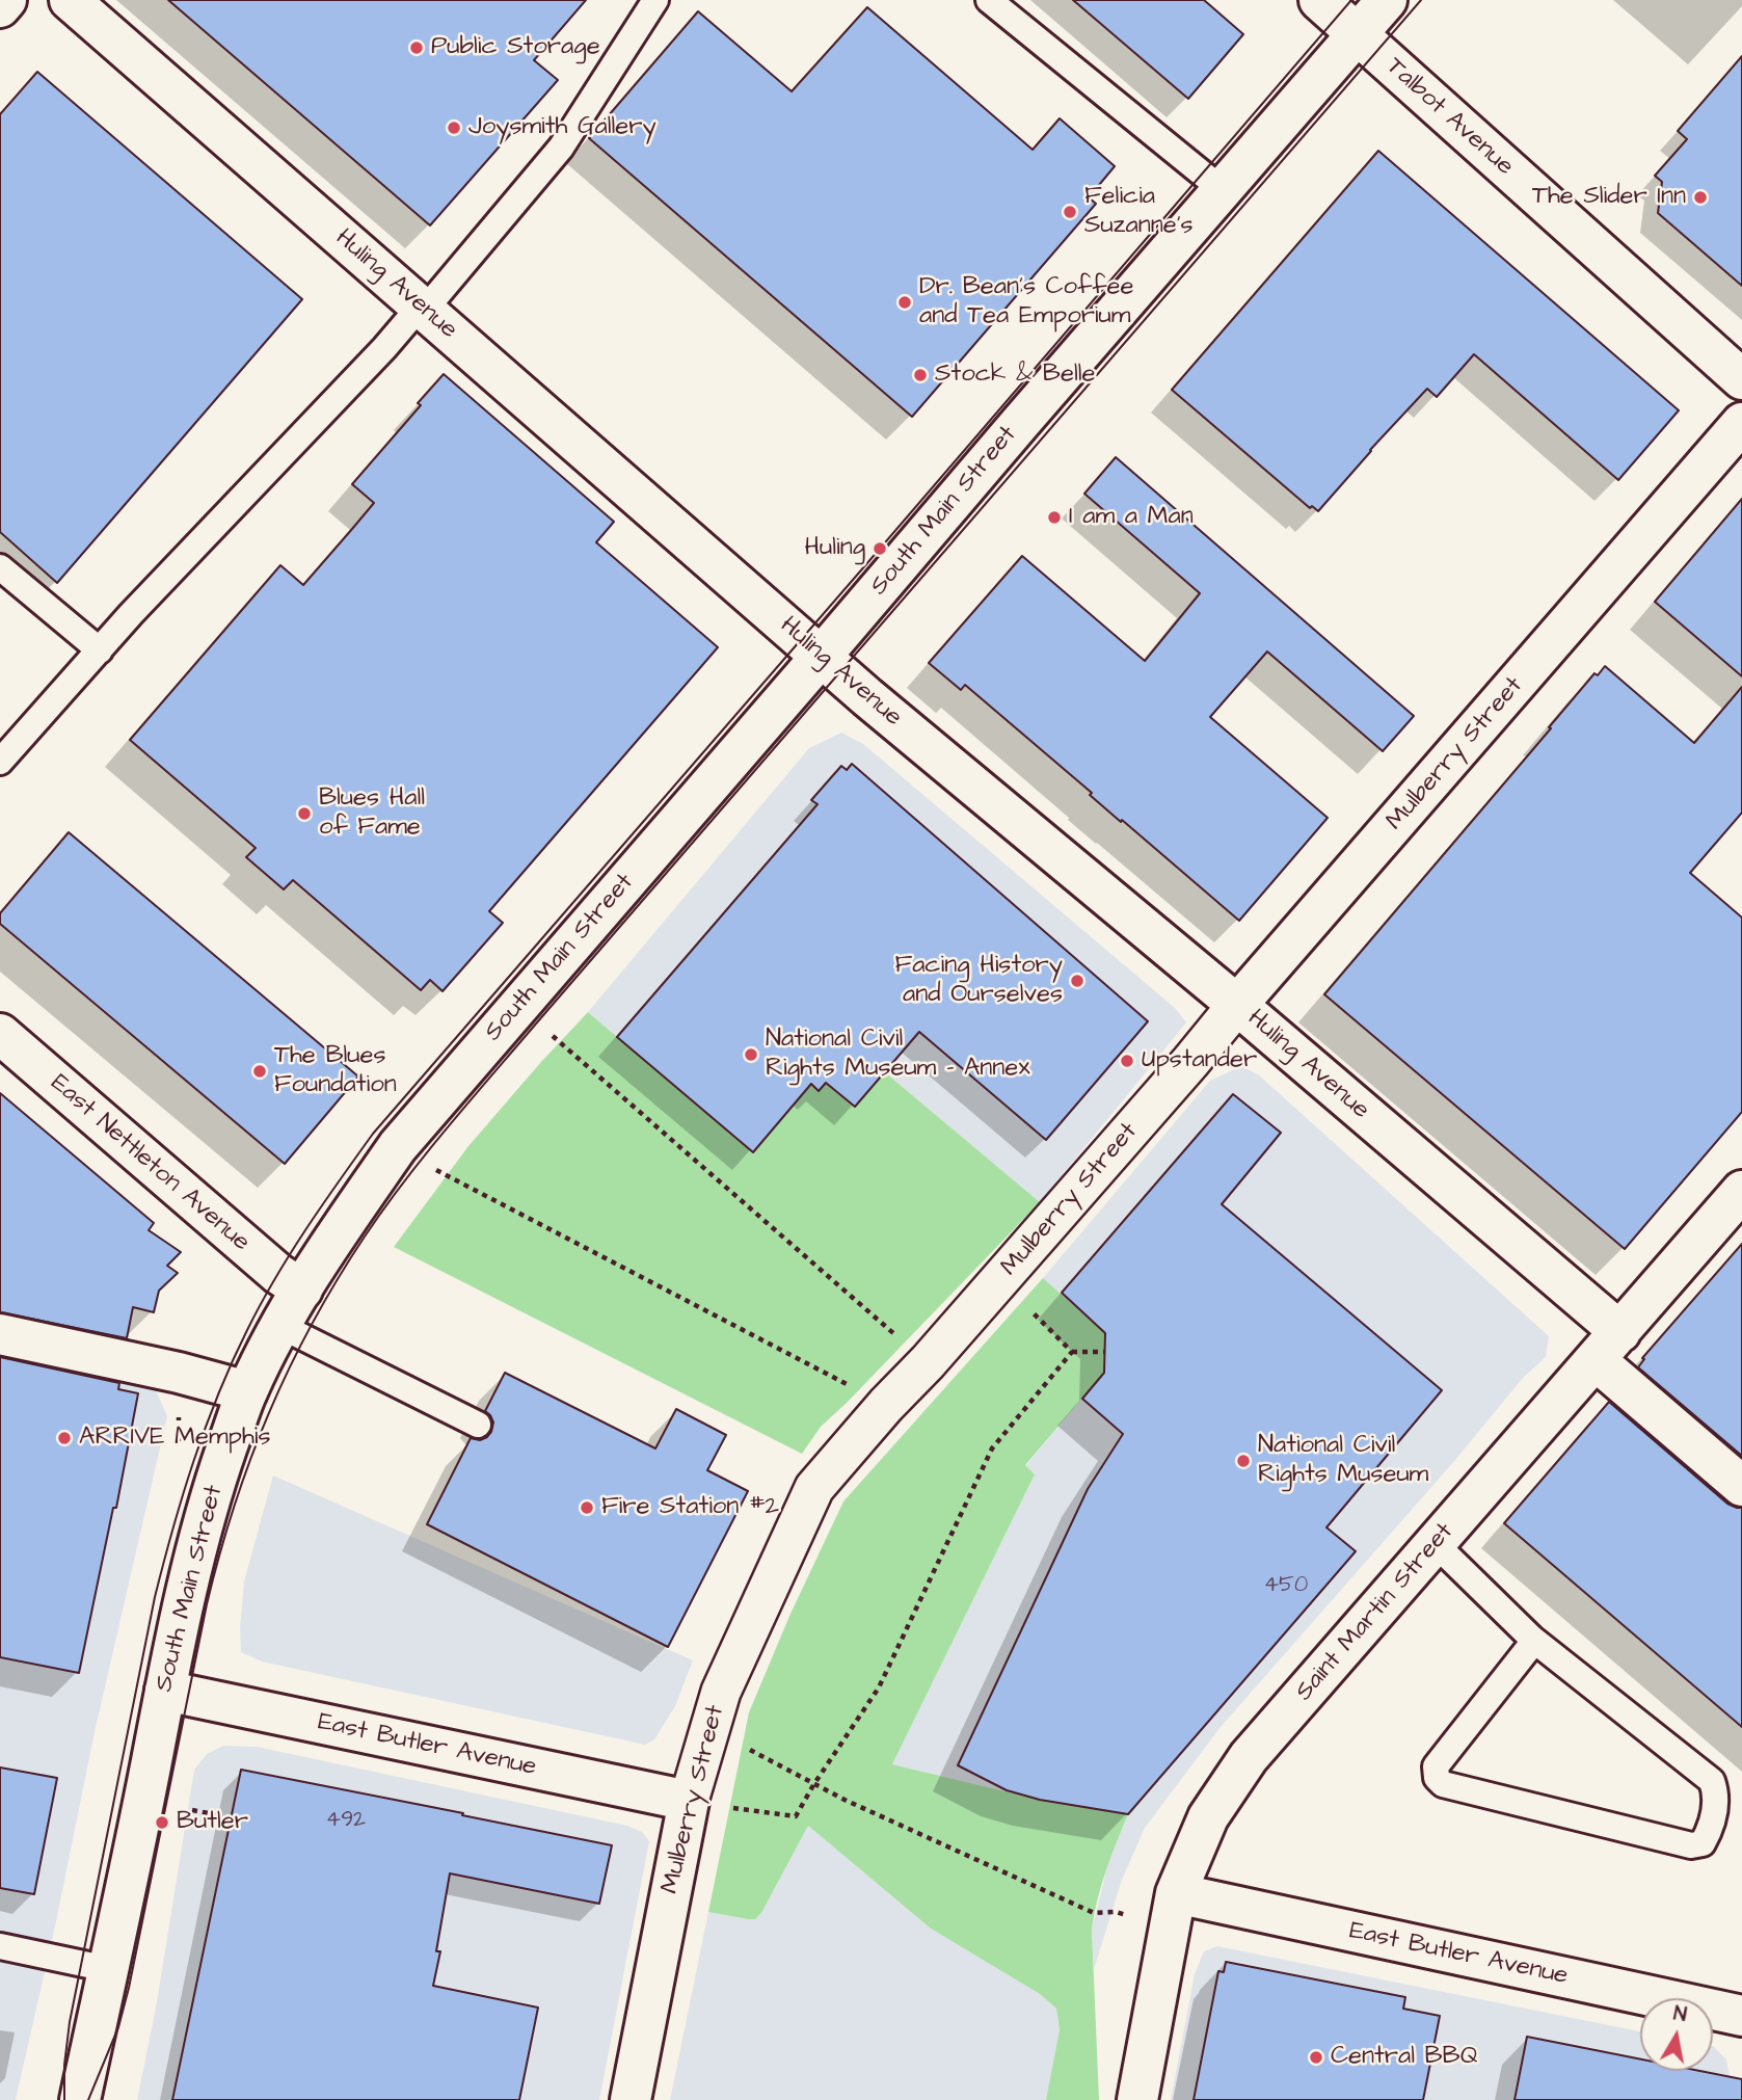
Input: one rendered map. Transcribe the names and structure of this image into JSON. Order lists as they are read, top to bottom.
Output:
{
  "streets": {
    "street": [
      "Talbot Avenue",
      "Huling Avenue",
      "South Main Street",
      "Mulberry Street",
      "East Nettleton Avenue",
      "Saint Martin Street",
      "East Butler Avenue"
    ]
  },
  "crossings": [
    ["Talbot Avenue", "South Main Street"],
    ["Huling Avenue", "South Main Street"],
    ["Huling Avenue", "Mulberry Street"],
    ["Huling Avenue", "Saint Martin Street"],
    ["South Main Street", "East Nettleton Avenue"],
    ["South Main Street", "East Butler Avenue"],
    ["Mulberry Street", "East Butler Avenue"],
    ["Saint Martin Street", "East Butler Avenue"]
  ],
  "places": [
    "Public Storage",
    "Joysmith Gallery",
    "The Slider Inn",
    "Felicia Suzanne's",
    "Dr. Bean's Coffee and Tea Emporium",
    "Stock & Belle",
    "I am a Man",
    "Huling",
    "Blues Hall of Fame",
    "Facing History and Ourselves",
    "National Civil Rights Museum - Annex",
    "Upstander",
    "The Blues Foundation",
    "ARRIVE Memphis",
    "National Civil Rights Museum",
    "Fire Station #2",
    "Butler",
    "Central BBQ"
  ],
  "house_numbers": ["450", "492"],
  "north": "top"
}
